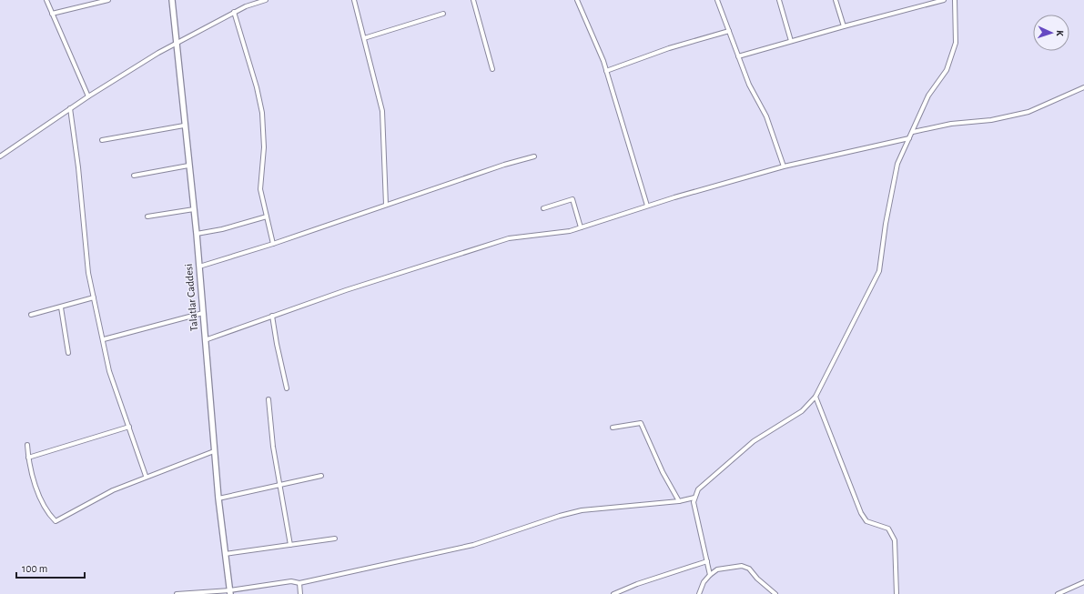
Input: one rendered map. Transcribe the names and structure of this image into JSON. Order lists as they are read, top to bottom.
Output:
{
  "streets": {
    "street": ["Talatlar Caddesi"]
  },
  "scale_bar": "100 m",
  "north": "right"
}
